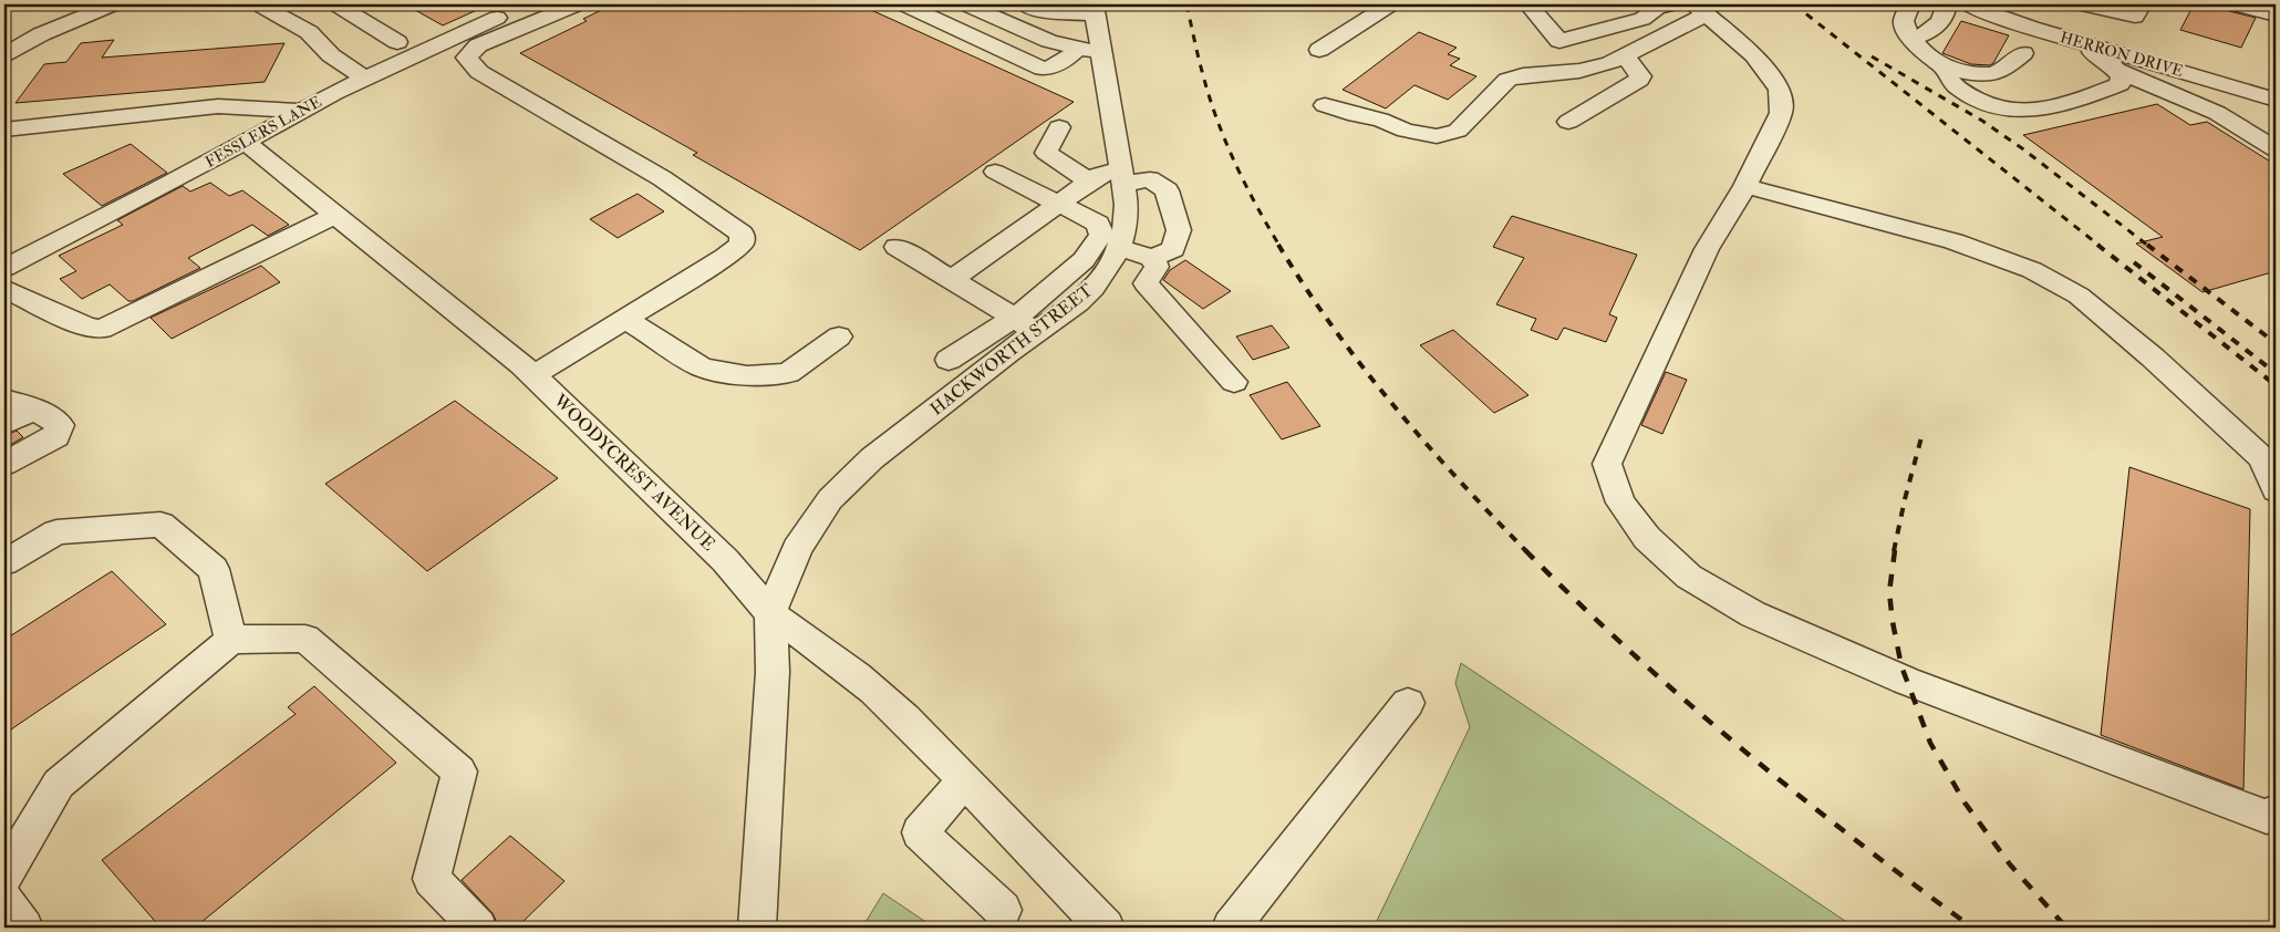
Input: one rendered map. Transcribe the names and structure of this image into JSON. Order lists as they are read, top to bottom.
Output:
{
  "streets": {
    "street": [
      "HERRON DRIVE",
      "FESSLERS LANE",
      "HACKWORTH STREET",
      "WOODYCREST AVENUE"
    ]
  },
  "crossings": [
    ["FESSLERS LANE", "WOODYCREST AVENUE"],
    ["HACKWORTH STREET", "WOODYCREST AVENUE"]
  ]
}
